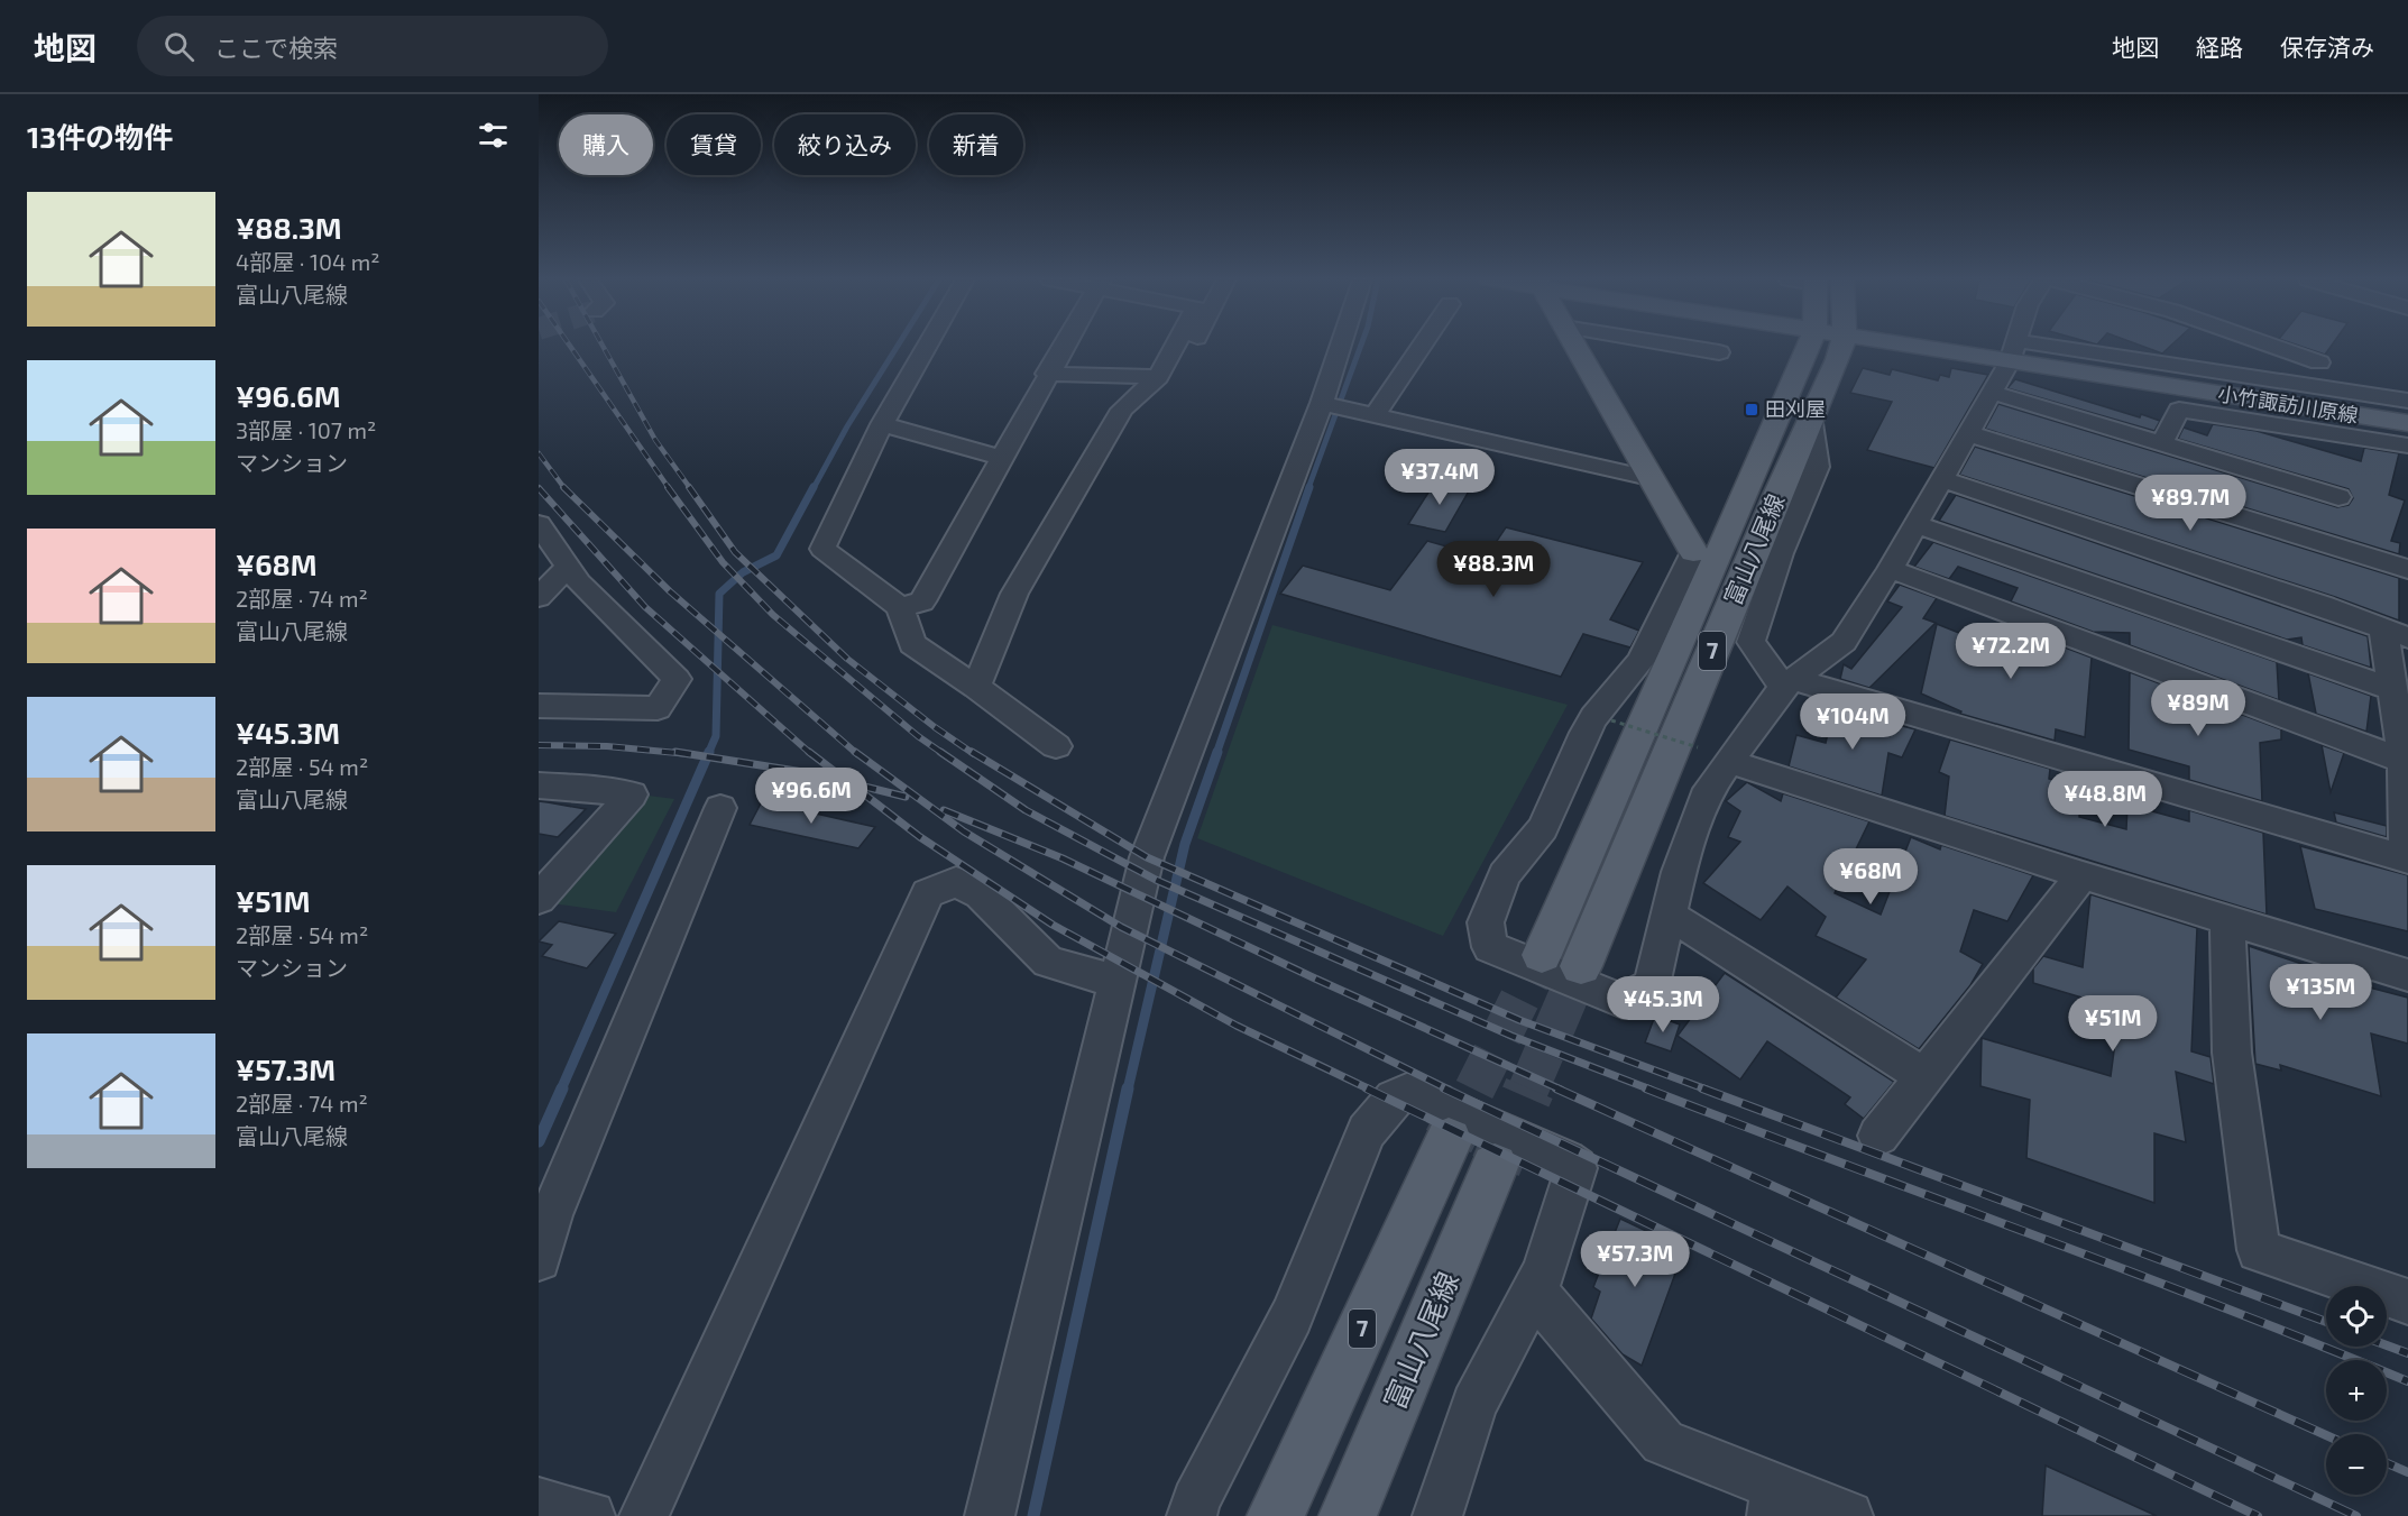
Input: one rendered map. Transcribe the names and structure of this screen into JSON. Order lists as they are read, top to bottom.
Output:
{
  "streets": {
    "main road": ["小竹諏訪川原線", "富山八尾線", "7"]
  },
  "places": {
    "transit": ["田刈屋"]
  },
  "page": {
    "header": "地図",
    "search": "ここで検索",
    "nav": ["地図", "経路", "保存済み"],
    "heading": "13件の物件",
    "chip": [
      "購入",
      "賃貸",
      "絞り込み",
      "新着"
    ],
    "list": [
      {
        "name": "¥88.3M",
        "note": "4部屋 · 104 m² · 富山八尾線"
      },
      {
        "name": "¥96.6M",
        "note": "3部屋 · 107 m² · マンション"
      },
      {
        "name": "¥68M",
        "note": "2部屋 · 74 m² · 富山八尾線"
      },
      {
        "name": "¥45.3M",
        "note": "2部屋 · 54 m² · 富山八尾線"
      },
      {
        "name": "¥51M",
        "note": "2部屋 · 54 m² · マンション"
      },
      {
        "name": "¥57.3M",
        "note": "2部屋 · 74 m² · 富山八尾線"
      }
    ],
    "price": [
      "¥37.4M",
      "¥89.7M",
      "¥88.3M",
      "¥72.2M",
      "¥89M",
      "¥104M",
      "¥96.6M",
      "¥48.8M",
      "¥68M",
      "¥135M",
      "¥45.3M",
      "¥51M",
      "¥57.3M"
    ],
    "map_buttons": ["+", "−"]
  }
}
